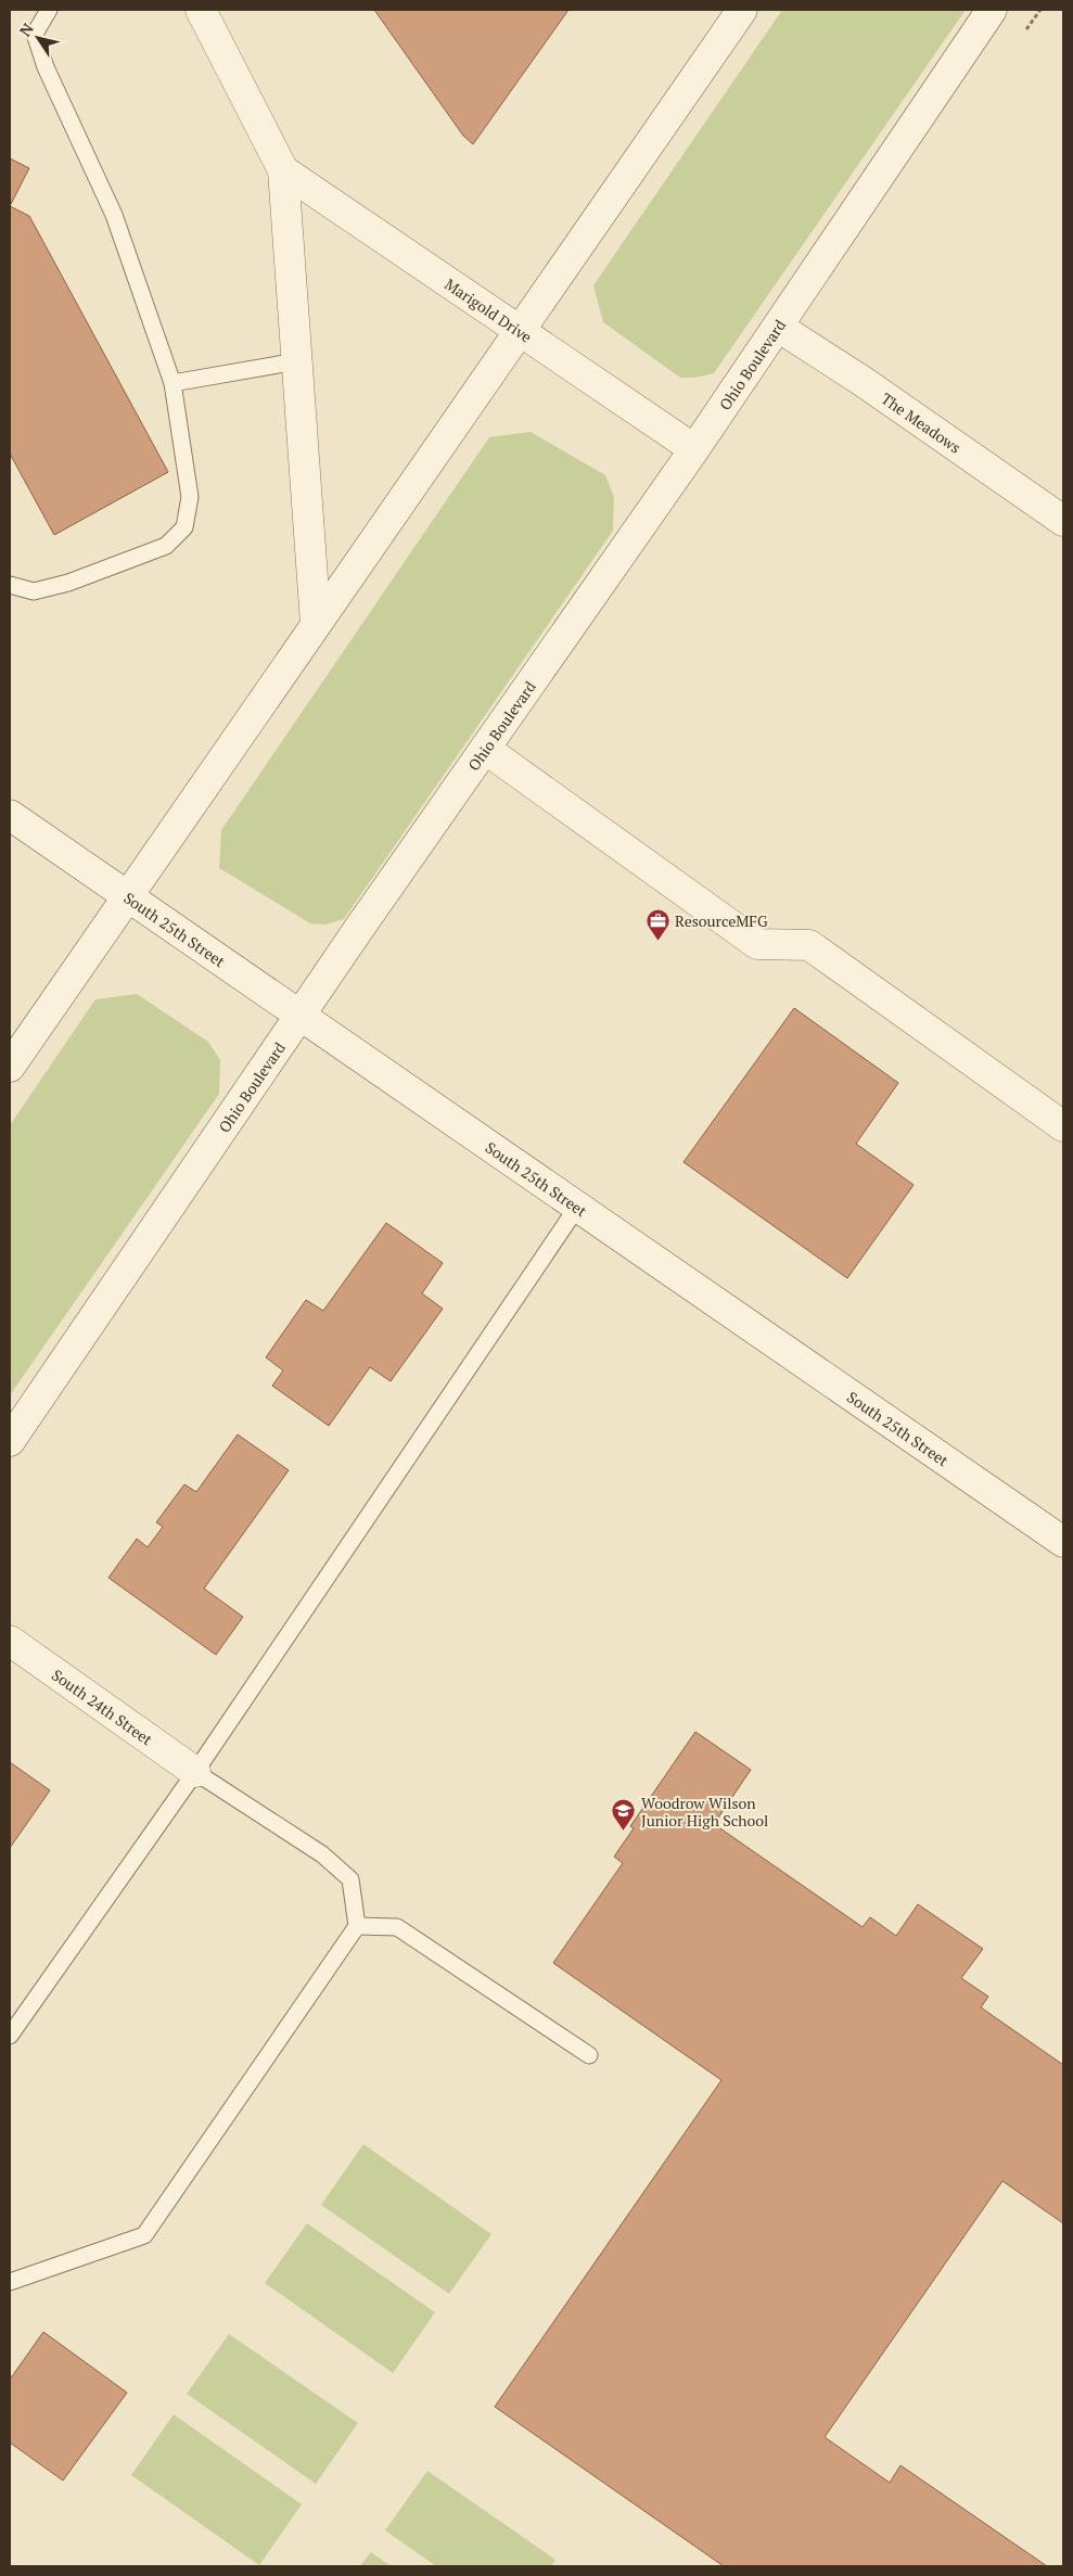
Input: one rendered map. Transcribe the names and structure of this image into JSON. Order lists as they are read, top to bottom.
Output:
{
  "streets": {
    "street": [
      "Marigold Drive",
      "Ohio Boulevard",
      "The Meadows",
      "South 25th Street",
      "South 24th Street"
    ]
  },
  "crossings": [
    ["Marigold Drive", "Ohio Boulevard"],
    ["Ohio Boulevard", "The Meadows"],
    ["Ohio Boulevard", "South 25th Street"]
  ],
  "places": {
    "office": ["ResourceMFG"],
    "school or university": ["Woodrow Wilson Junior High School"]
  },
  "north": "top left"
}
